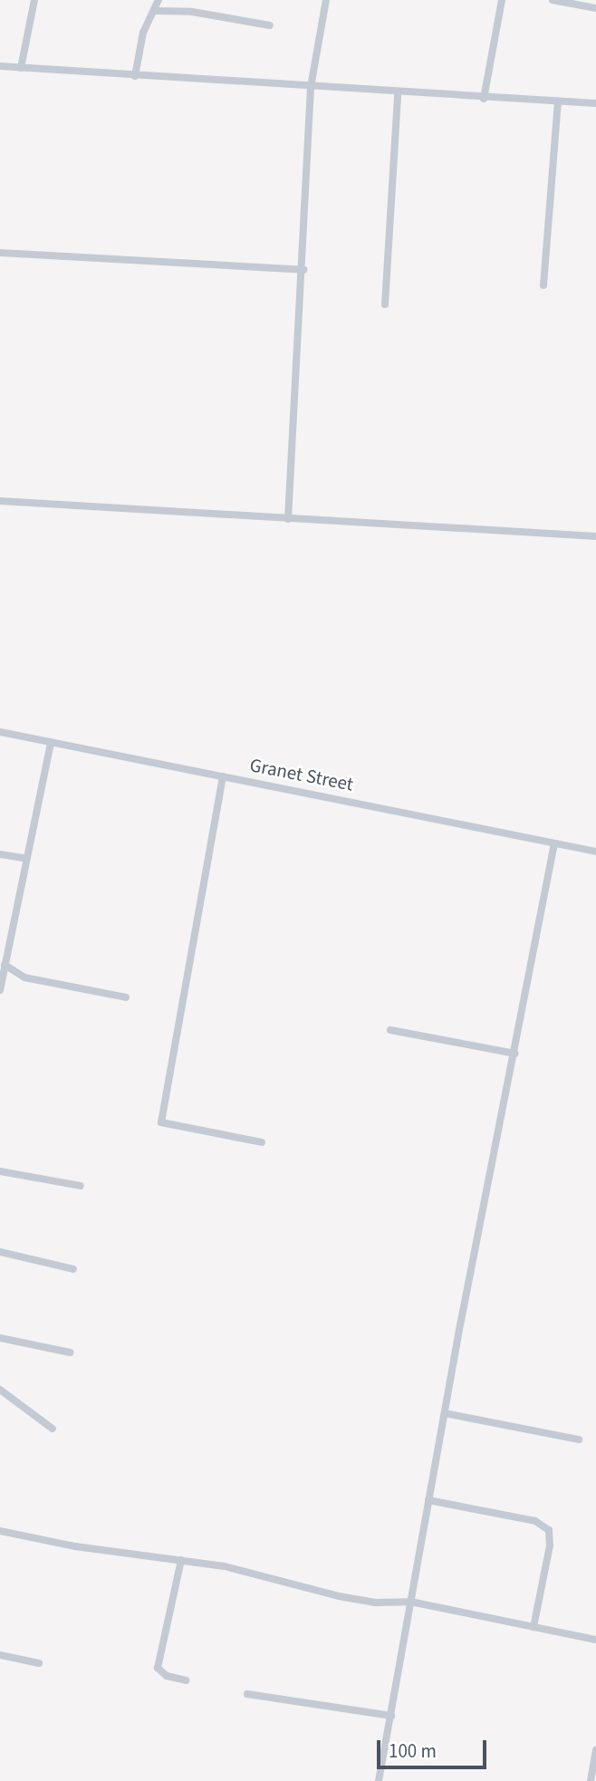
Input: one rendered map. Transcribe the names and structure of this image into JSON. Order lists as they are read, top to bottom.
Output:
{
  "streets": {
    "street": ["Granet Street"]
  },
  "scale_bar": "100 m"
}
